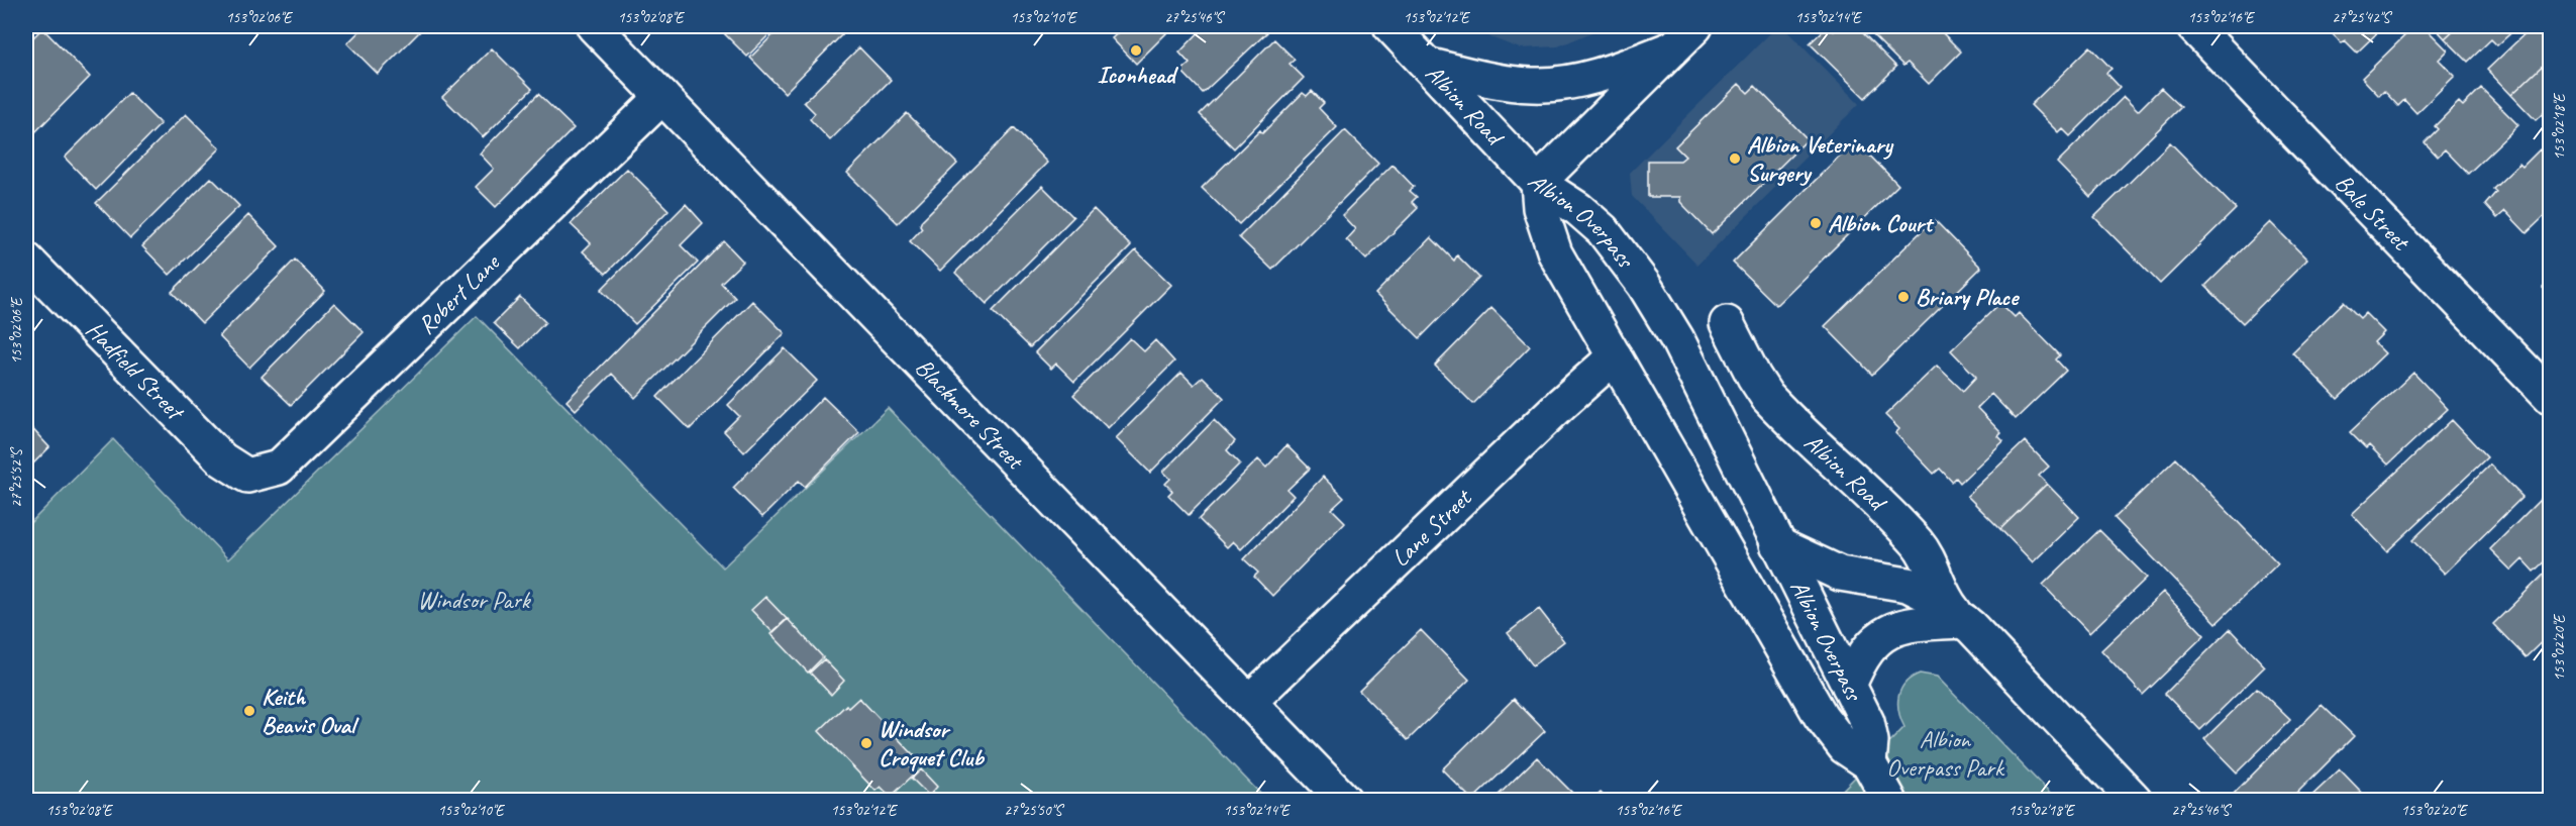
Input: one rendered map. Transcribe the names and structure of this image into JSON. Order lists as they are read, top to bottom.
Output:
{
  "streets": {
    "street": [
      "Albion Road",
      "Bale Street",
      "Albion Overpass",
      "Robert Lane",
      "Hadfield Street",
      "Blackmore Street",
      "Lane Street"
    ]
  },
  "crossings": [
    ["Albion Road", "Albion Overpass"],
    ["Albion Overpass", "Lane Street"],
    ["Robert Lane", "Hadfield Street"],
    ["Robert Lane", "Blackmore Street"],
    ["Blackmore Street", "Lane Street"]
  ],
  "parks": ["Windsor Park", "Albion Overpass Park"],
  "places": [
    "Iconhead",
    "Albion Veterinary Surgery",
    "Albion Court",
    "Briary Place",
    "Keith Beavis Oval",
    "Windsor Croquet Club"
  ],
  "coordinates": [
    "153°02'06\"E",
    "153°02'08\"E",
    "153°02'10\"E",
    "27°25'46\"S",
    "153°02'12\"E",
    "153°02'14\"E",
    "153°02'16\"E",
    "27°25'42\"S",
    "153°02'18\"E",
    "27°25'52\"S",
    "153°02'20\"E",
    "27°25'50\"S"
  ]
}
